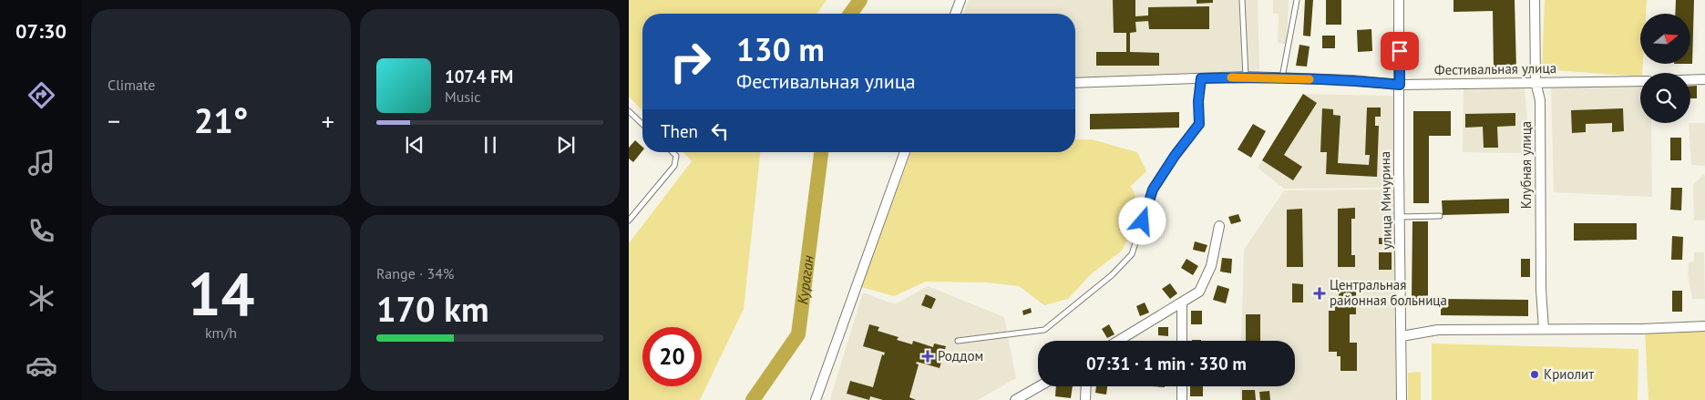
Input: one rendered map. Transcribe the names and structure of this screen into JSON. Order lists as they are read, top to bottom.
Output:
{
  "streets": {
    "street": ["Фестивальная улица", "Клубная улица", "улица Мичурина"]
  },
  "crossings": [
    ["Фестивальная улица", "Клубная улица"],
    ["Фестивальная улица", "улица Мичурина"]
  ],
  "water": ["Кураган"],
  "places": {
    "health": ["Центральная районная больница", "Роддом"],
    "other": ["Криолит"]
  },
  "north": "right",
  "page": {
    "tabs": "07:30",
    "tile": [
      "Climate",
      ["14", "km/h"],
      ["Range · 34%", "170 km"]
    ],
    "turn": ["130 m", "Фестивальная улица"],
    "song": ["107.4 FM", "Music"],
    "heat": ["−", "21°", "+"],
    "then": "Then",
    "limit": "20",
    "trip": "07:31 · 1 min · 330 m"
  }
}
